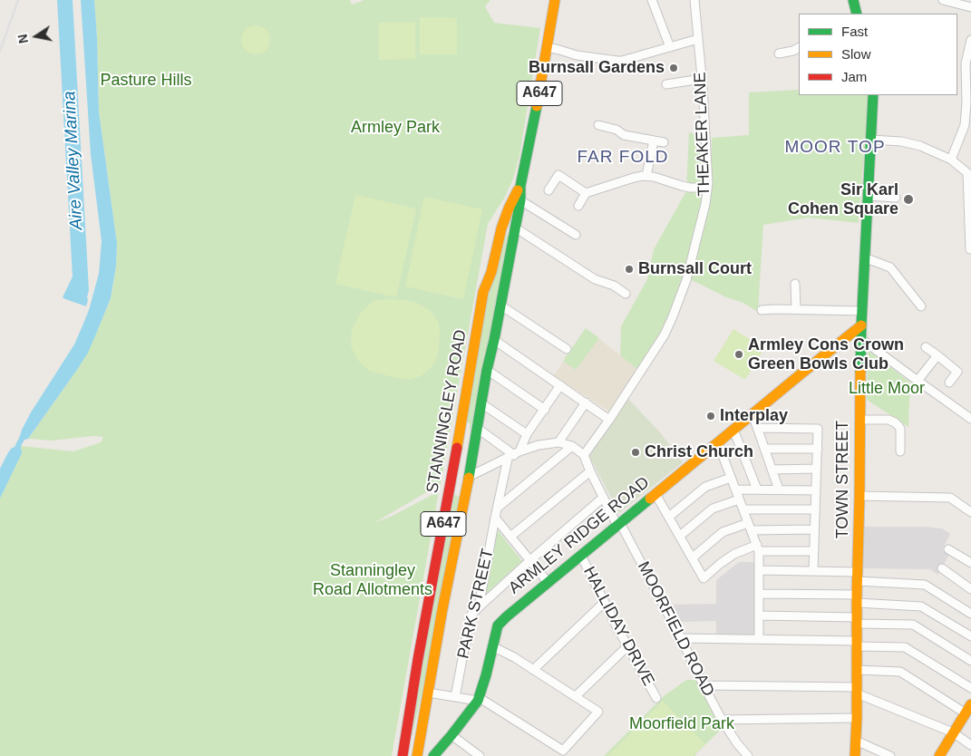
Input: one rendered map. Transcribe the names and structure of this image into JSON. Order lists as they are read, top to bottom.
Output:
{
  "streets": {
    "main road": [
      "A647",
      "STANNINGLEY ROAD",
      "TOWN STREET",
      "ARMLEY RIDGE ROAD"
    ],
    "street": [
      "THEAKER LANE",
      "PARK STREET",
      "HALLIDAY DRIVE",
      "MOORFIELD ROAD"
    ]
  },
  "crossings": [
    ["THEAKER LANE", "MOORFIELD ROAD"],
    ["TOWN STREET", "ARMLEY RIDGE ROAD"],
    ["ARMLEY RIDGE ROAD", "HALLIDAY DRIVE"],
    ["ARMLEY RIDGE ROAD", "MOORFIELD ROAD"]
  ],
  "districts": ["MOOR TOP", "FAR FOLD"],
  "water": ["Aire Valley Marina"],
  "parks": [
    "Pasture Hills",
    "Armley Park",
    "Little Moor",
    "Stanningley Road Allotments",
    "Moorfield Park"
  ],
  "places": [
    "Burnsall Gardens",
    "Sir Karl Cohen Square",
    "Burnsall Court",
    "Armley Cons Crown Green Bowls Club",
    "Interplay",
    "Christ Church"
  ],
  "legend": ["Fast", "Slow", "Jam"],
  "north": "left"
}
